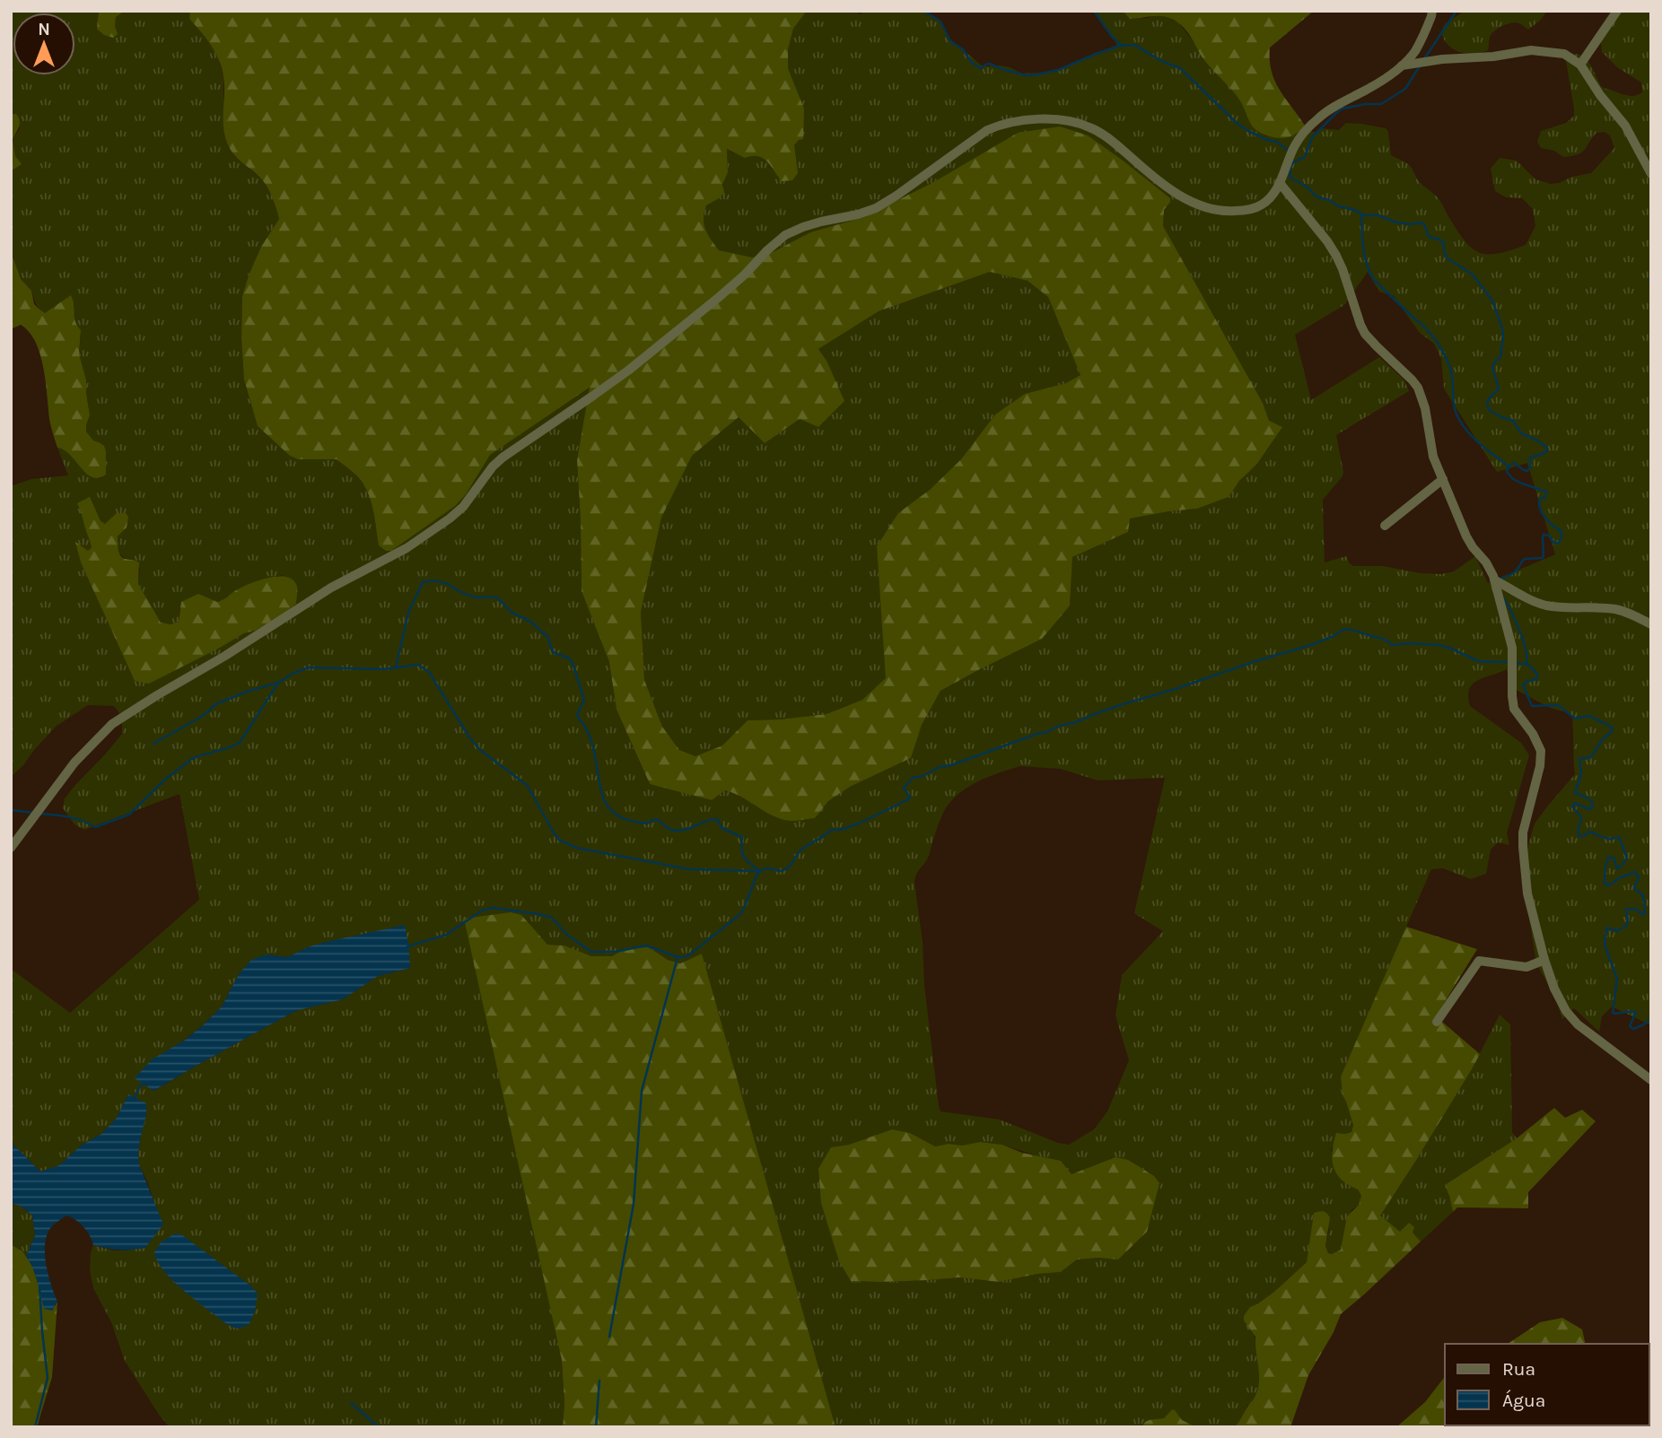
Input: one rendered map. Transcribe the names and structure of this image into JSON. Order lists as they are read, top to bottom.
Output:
{
  "legend": ["Rua", "Água"],
  "north": "top"
}
